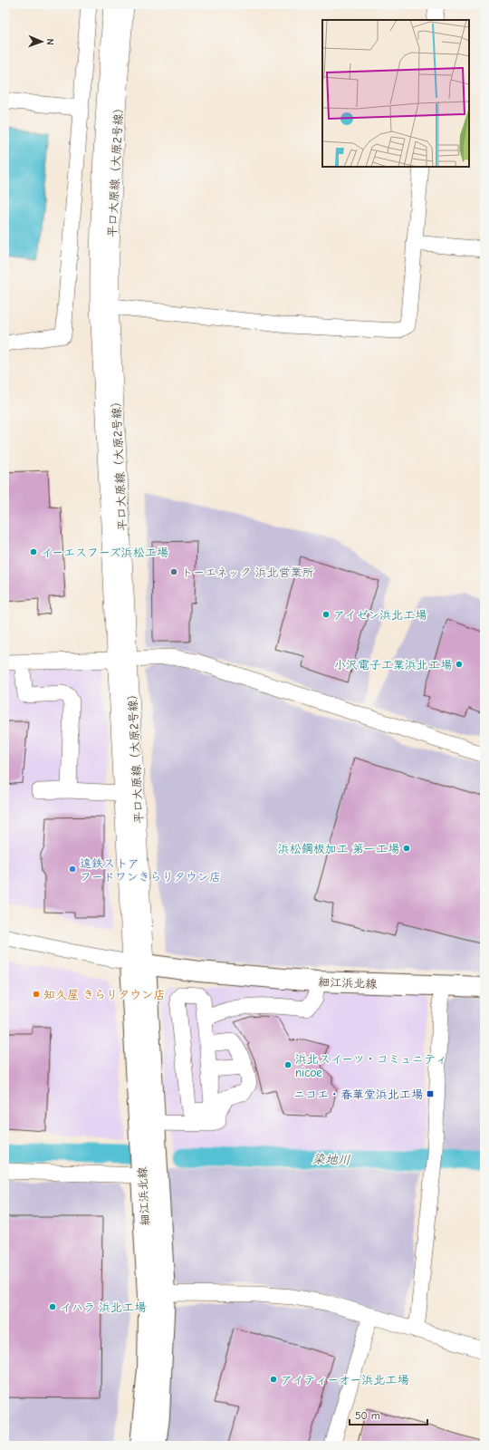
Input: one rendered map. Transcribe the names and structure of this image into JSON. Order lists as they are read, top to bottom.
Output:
{
  "streets": {
    "main road": ["細江浜北線"],
    "street": ["平口大原線（大原2号線）"]
  },
  "crossings": [
    ["平口大原線（大原2号線）", "細江浜北線"]
  ],
  "water": ["染地川"],
  "places": {
    "other": [
      "イーエスフーズ浜松工場",
      "トーエネック 浜北営業所",
      "アイゼン浜北工場",
      "小沢電子工業浜北工場",
      "浜松鋼板加工 第一工場",
      "遠鉄ストア フードワンきらりタウン店",
      "知久屋 きらりタウン店",
      "浜北スイーツ・コミュニティ nicoe",
      "イハラ 浜北工場",
      "アイティーオー浜北工場"
    ],
    "transit": ["ニコエ・春華堂浜北工場"]
  },
  "scale_bar": "50 m",
  "north": "right"
}
